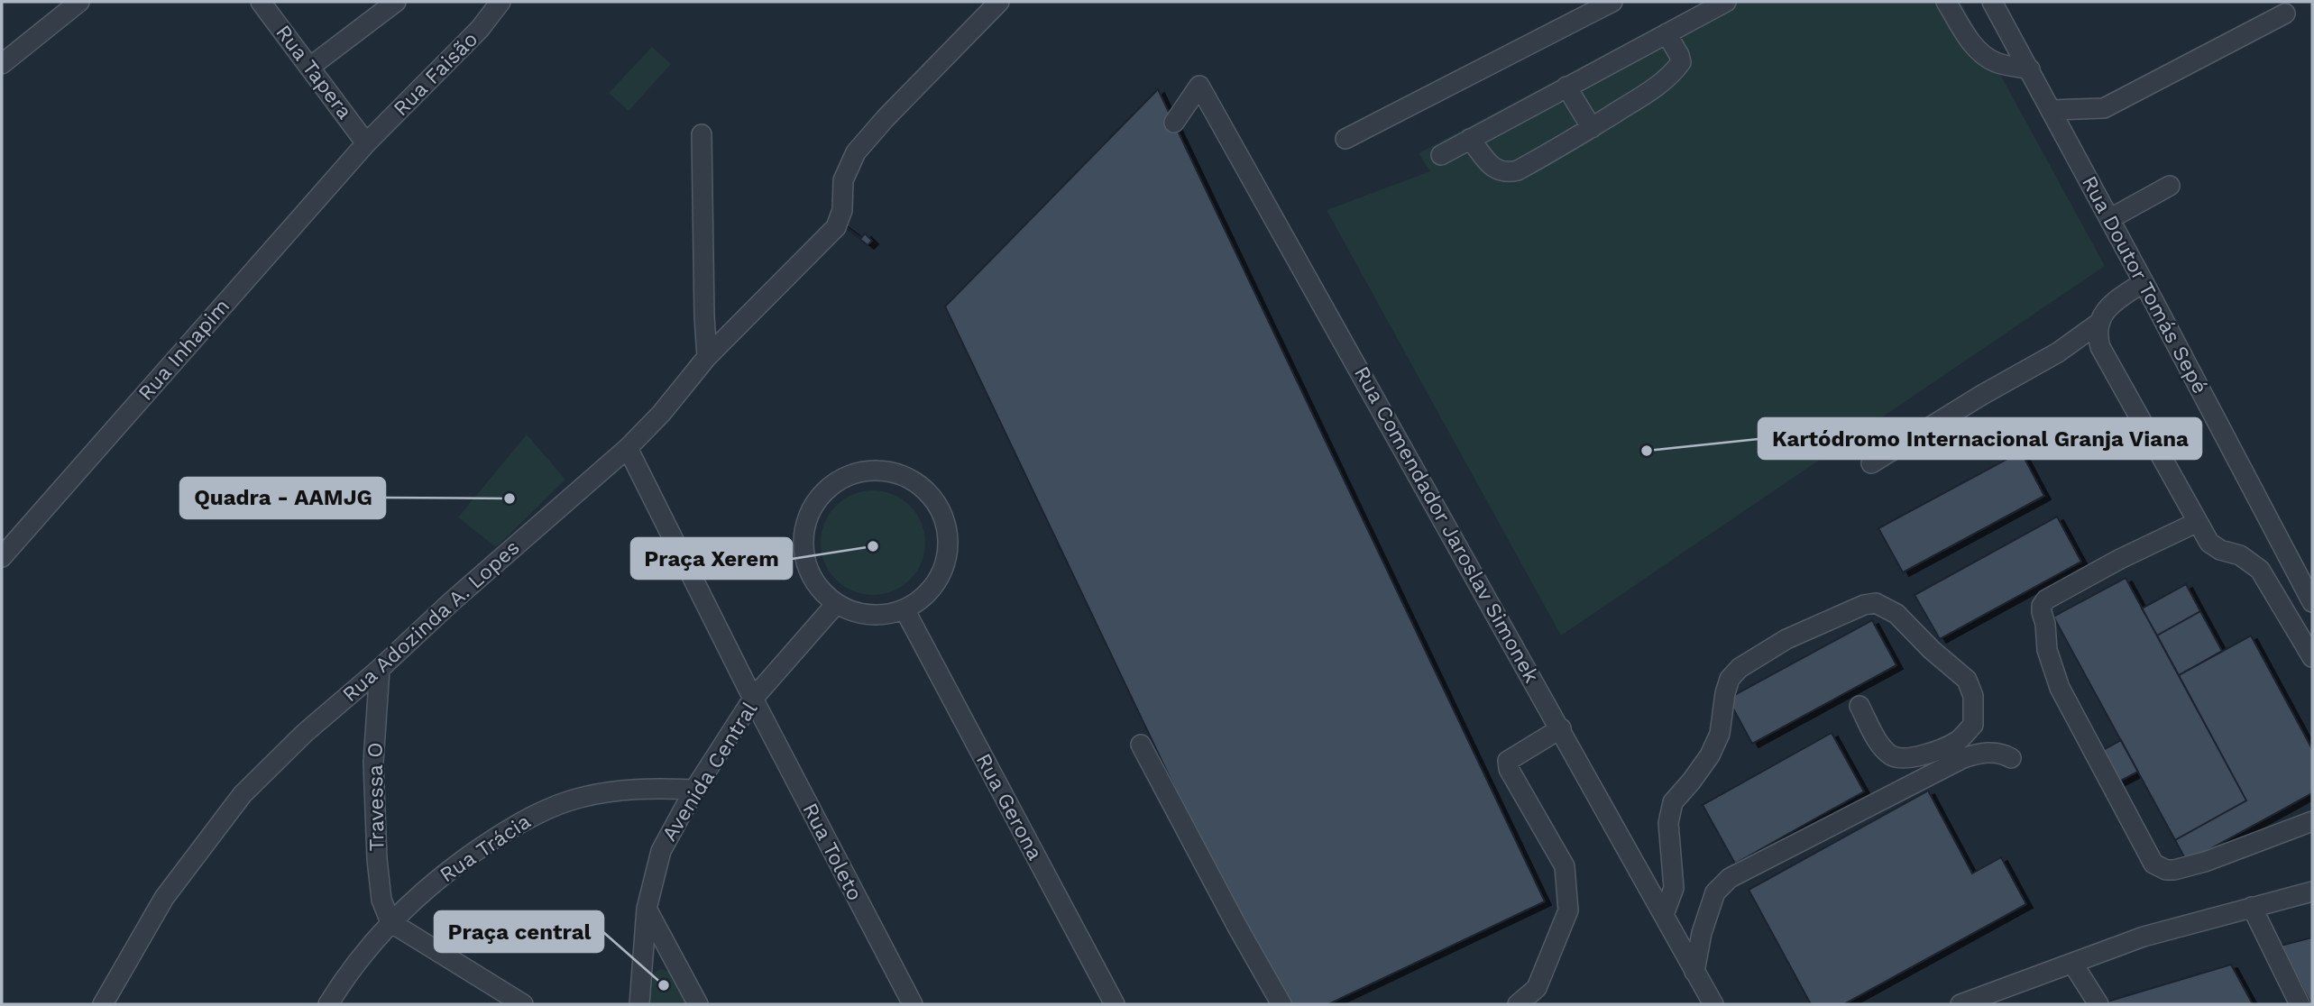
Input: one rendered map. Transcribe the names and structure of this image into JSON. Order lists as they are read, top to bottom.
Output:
{
  "streets": {
    "street": [
      "Rua Tapera",
      "Rua Faisão",
      "Rua Doutor Tomás Sepé",
      "Rua Inhapim",
      "Rua Comendador Jaroslav Simonek",
      "Rua Adozinda A. Lopes",
      "Avenida Central",
      "Travessa O",
      "Rua Gerona",
      "Rua Trácia",
      "Rua Toleto"
    ]
  },
  "crossings": [
    ["Rua Tapera", "Rua Faisão"],
    ["Rua Tapera", "Rua Inhapim"],
    ["Rua Faisão", "Rua Inhapim"],
    ["Rua Adozinda A. Lopes", "Travessa O"],
    ["Rua Adozinda A. Lopes", "Rua Toleto"],
    ["Avenida Central", "Rua Gerona"],
    ["Avenida Central", "Rua Trácia"],
    ["Avenida Central", "Rua Toleto"],
    ["Travessa O", "Rua Trácia"]
  ],
  "places": [
    "Kartódromo Internacional Granja Viana",
    "Quadra - AAMJG",
    "Praça Xerem",
    "Praça central"
  ]
}
